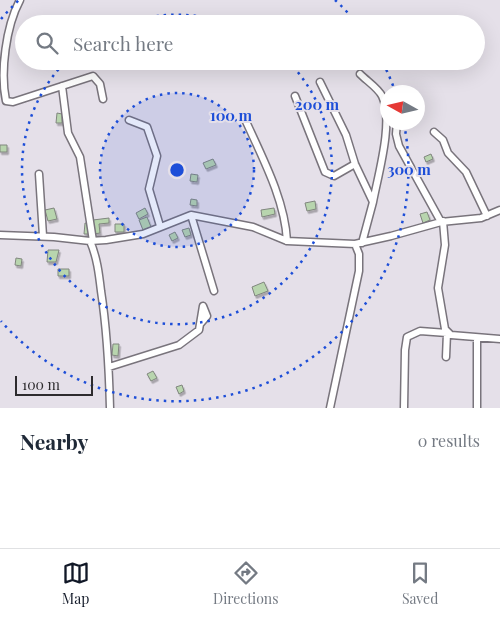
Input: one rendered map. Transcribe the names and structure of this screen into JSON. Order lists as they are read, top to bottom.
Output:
{
  "scale_bar": "100 m",
  "north": "left",
  "page": {
    "search": "Search here",
    "scale": "100 m",
    "heading": ["Nearby", "0 results"],
    "nav": ["Map", "Directions", "Saved"]
  },
  "rings": ["200 m", "100 m", "300 m"]
}
